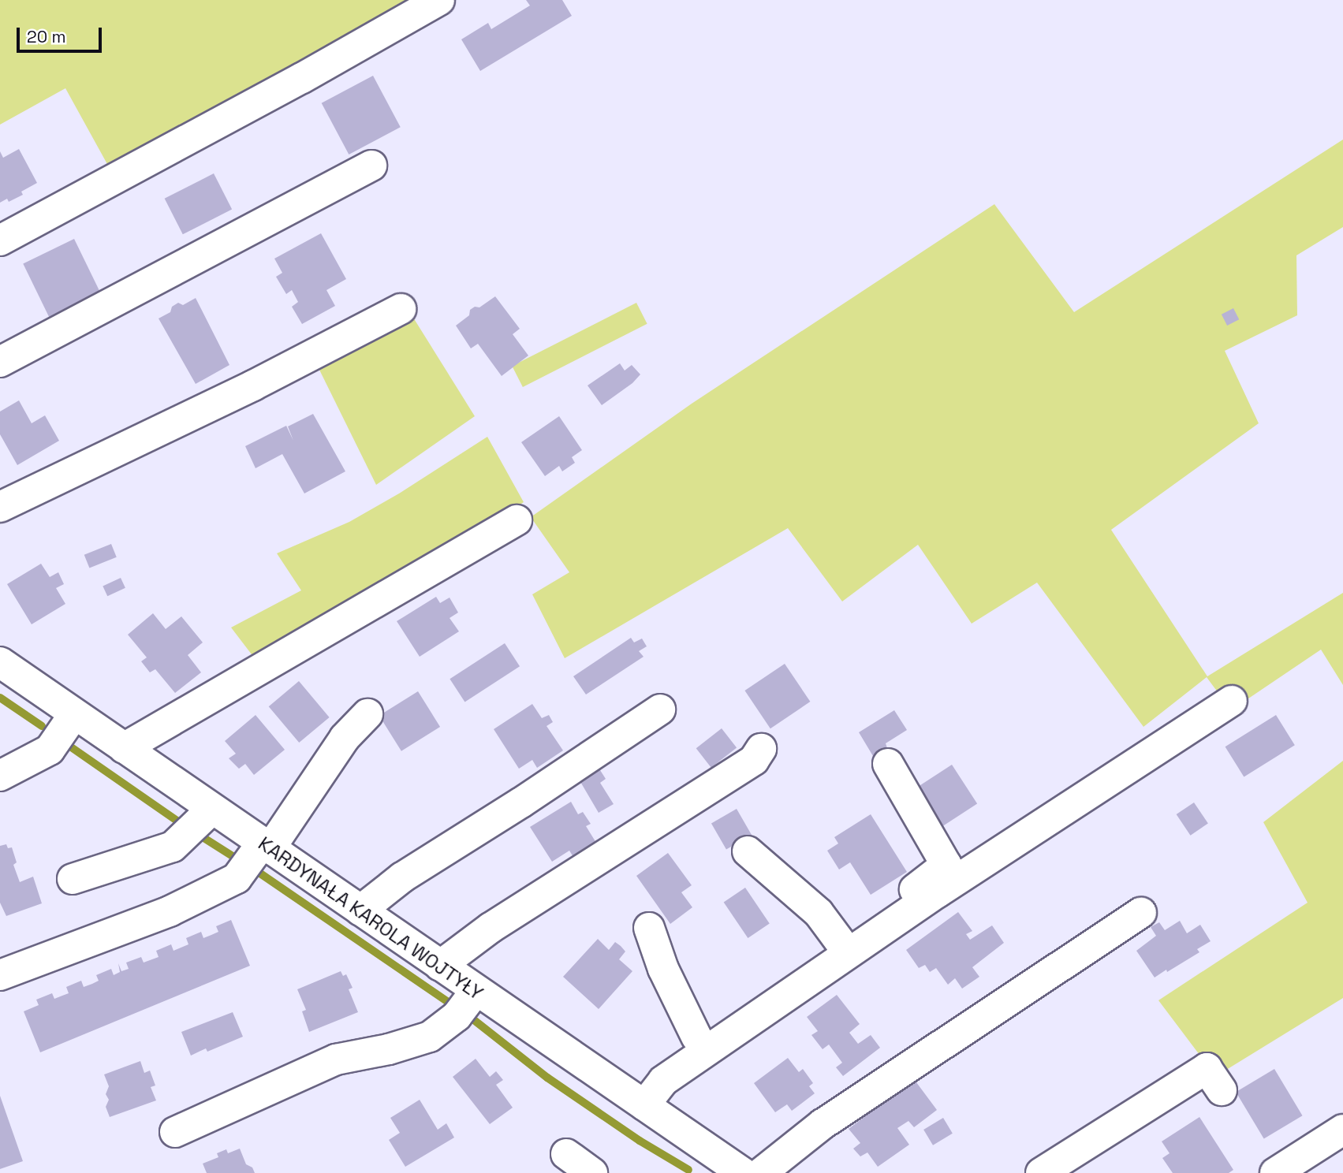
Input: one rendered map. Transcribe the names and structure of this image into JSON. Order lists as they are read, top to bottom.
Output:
{
  "streets": {
    "street": ["KARDYNAŁA KAROLA WOJTYŁY"]
  },
  "scale_bar": "20 m"
}
